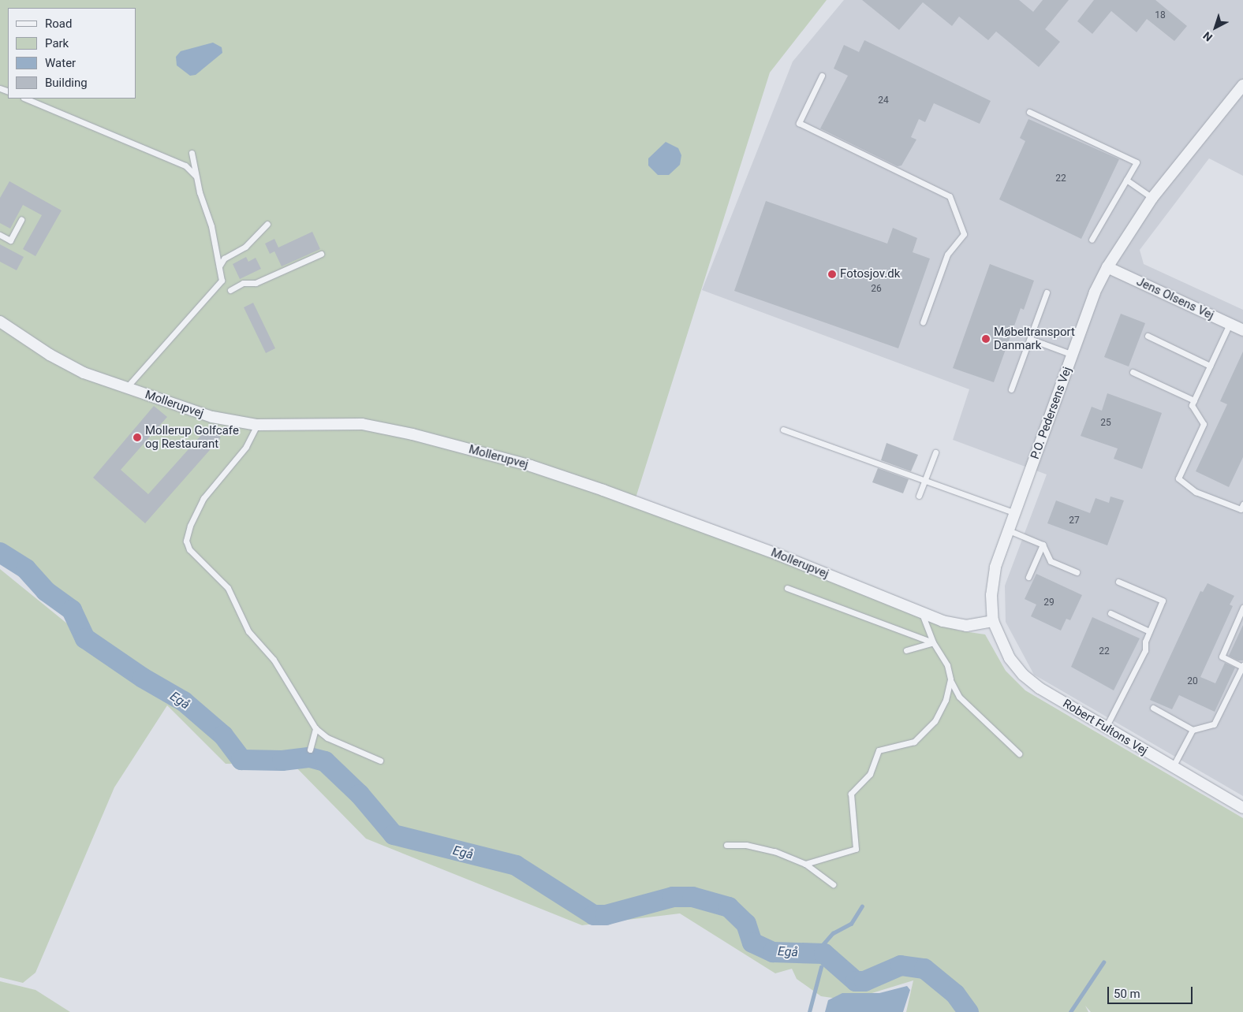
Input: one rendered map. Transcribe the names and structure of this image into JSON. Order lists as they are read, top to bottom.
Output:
{
  "streets": {
    "street": [
      "Jens Olsens Vej",
      "Mollerupvej",
      "P.O. Pedersens Vej",
      "Robert Fultons Vej"
    ]
  },
  "crossings": [
    ["Jens Olsens Vej", "P.O. Pedersens Vej"],
    ["Mollerupvej", "P.O. Pedersens Vej"],
    ["Mollerupvej", "Robert Fultons Vej"],
    ["P.O. Pedersens Vej", "Robert Fultons Vej"]
  ],
  "water": ["Egå"],
  "places": ["Fotosjov.dk", "Møbeltransport Danmark", "Mollerup Golfcafe og Restaurant"],
  "house_numbers": [
    "18",
    "24",
    "22",
    "26",
    "25",
    "27",
    "29",
    "22",
    "20"
  ],
  "legend": [
    "Road",
    "Park",
    "Water",
    "Building"
  ],
  "scale_bar": "50 m",
  "north": "bottom left"
}
